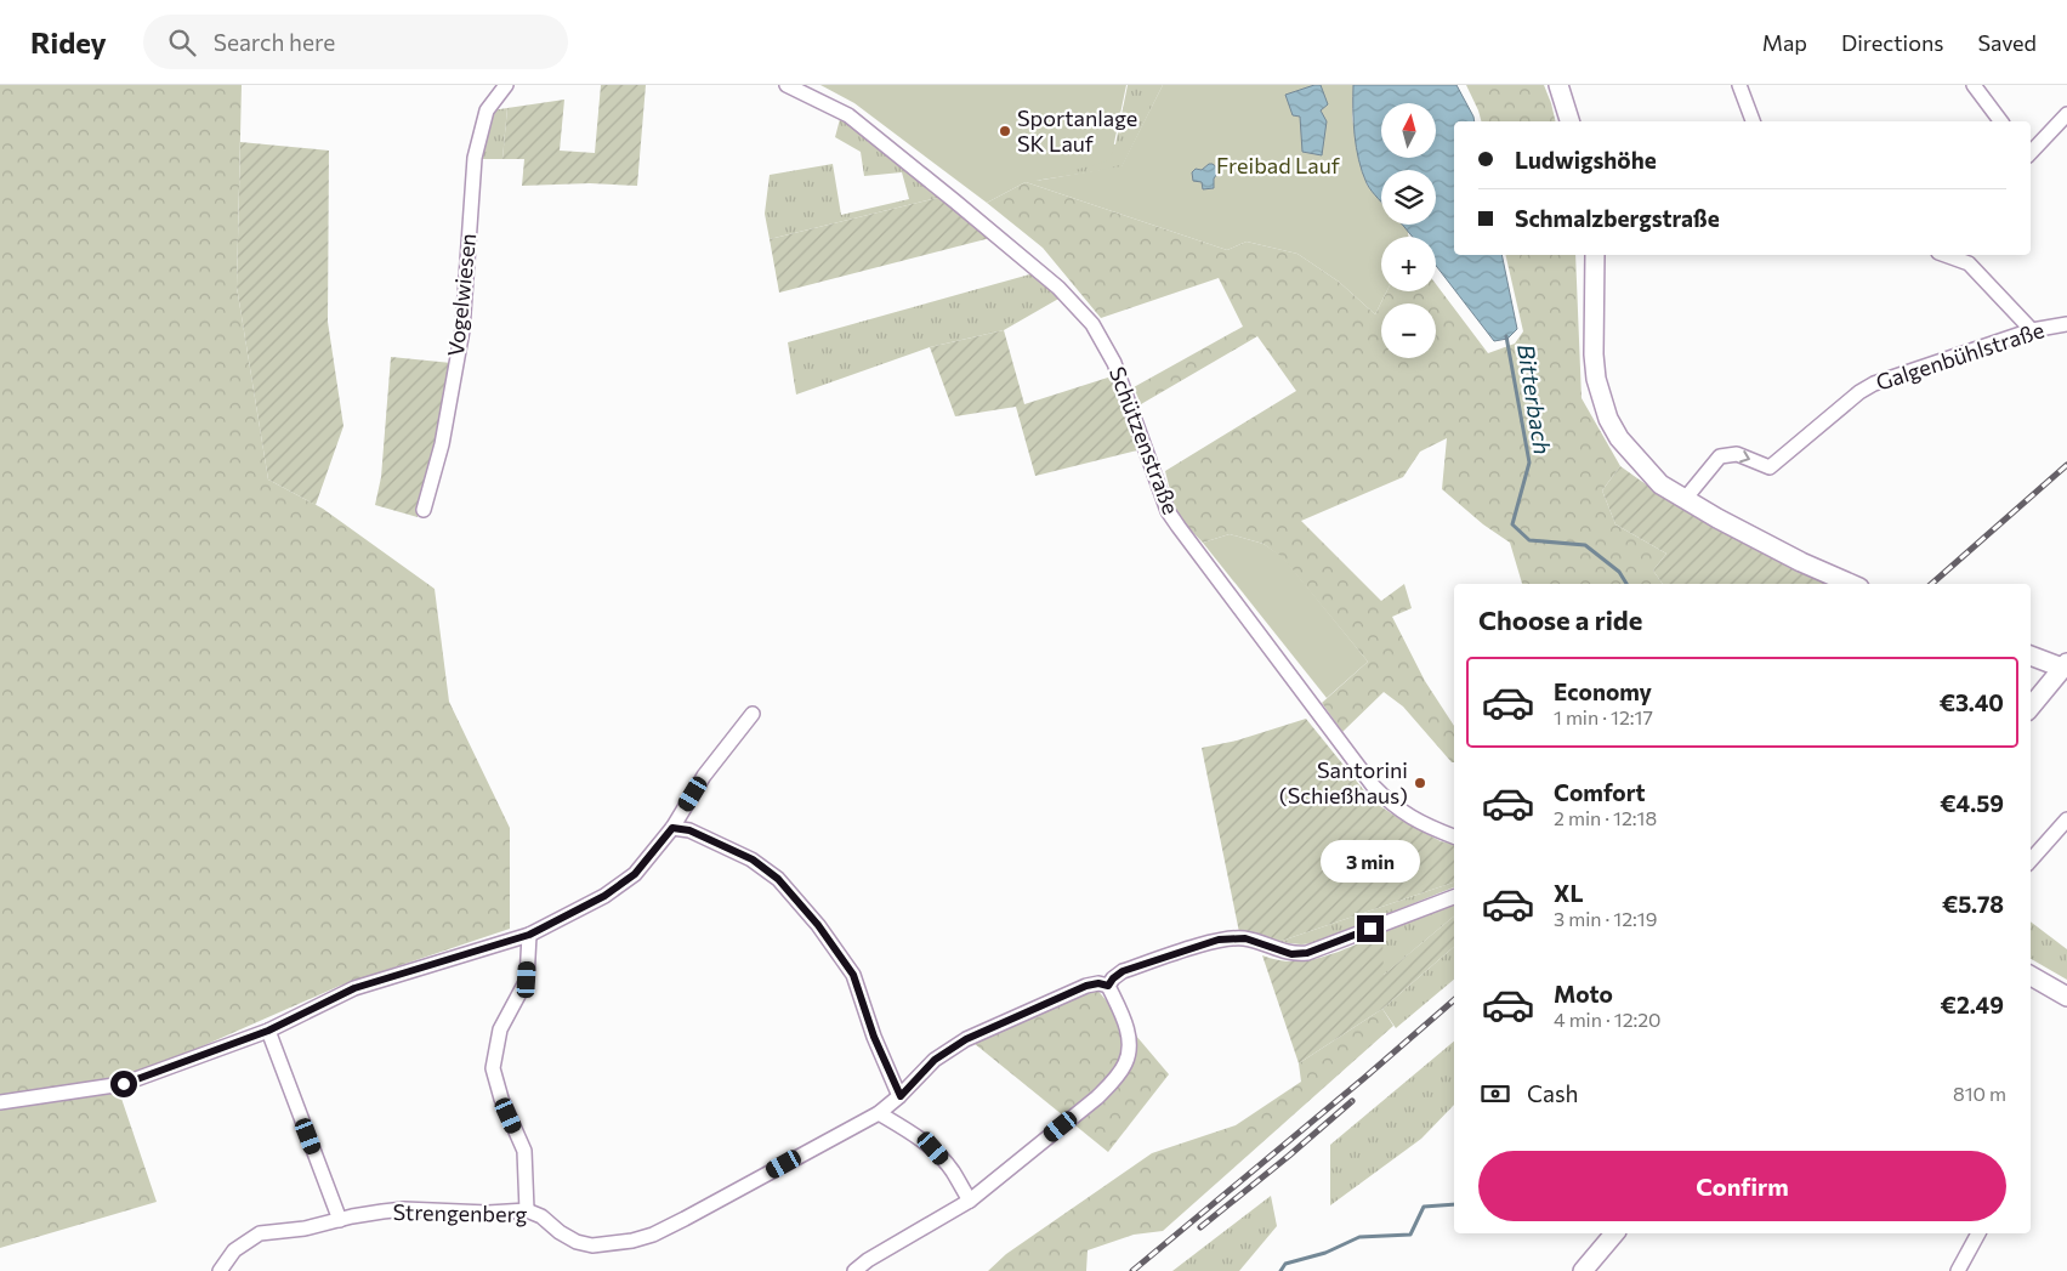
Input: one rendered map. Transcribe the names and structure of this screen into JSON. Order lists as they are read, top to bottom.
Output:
{
  "streets": {
    "street": [
      "Vogelwiesen",
      "Galgenbühlstraße",
      "Schützenstraße",
      "Strengenberg"
    ]
  },
  "one_way": ["Galgenbühlstraße"],
  "water": ["Bitterbach"],
  "parks": ["Freibad Lauf"],
  "places": ["Sportanlage SK Lauf", "Santorini (Schießhaus)"],
  "north": "top",
  "page": {
    "header": "Ridey",
    "search": "Search here",
    "nav": ["Map", "Directions", "Saved"],
    "map_buttons": ["+", "−"],
    "banner": ["Ludwigshöhe", "Schmalzbergstraße"],
    "heading": "Choose a ride",
    "list": [
      {
        "name": "Economy",
        "note": "1 min · 12:17",
        "value": "€3.40"
      },
      {
        "name": "Comfort",
        "note": "2 min · 12:18",
        "value": "€4.59"
      },
      {
        "name": "XL",
        "note": "3 min · 12:19",
        "value": "€5.78"
      },
      {
        "name": "Moto",
        "note": "4 min · 12:20",
        "value": "€2.49"
      }
    ],
    "bubble": "3 min",
    "pay": ["Cash", "810 m"],
    "buttons": "Confirm"
  }
}
